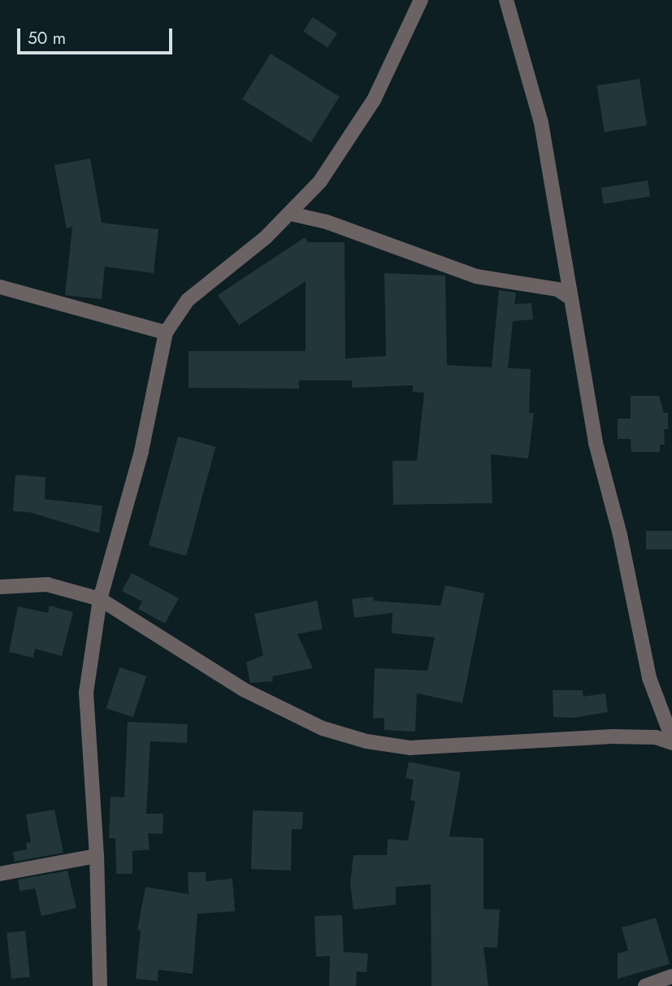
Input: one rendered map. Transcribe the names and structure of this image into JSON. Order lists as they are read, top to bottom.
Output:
{
  "scale_bar": "50 m"
}
